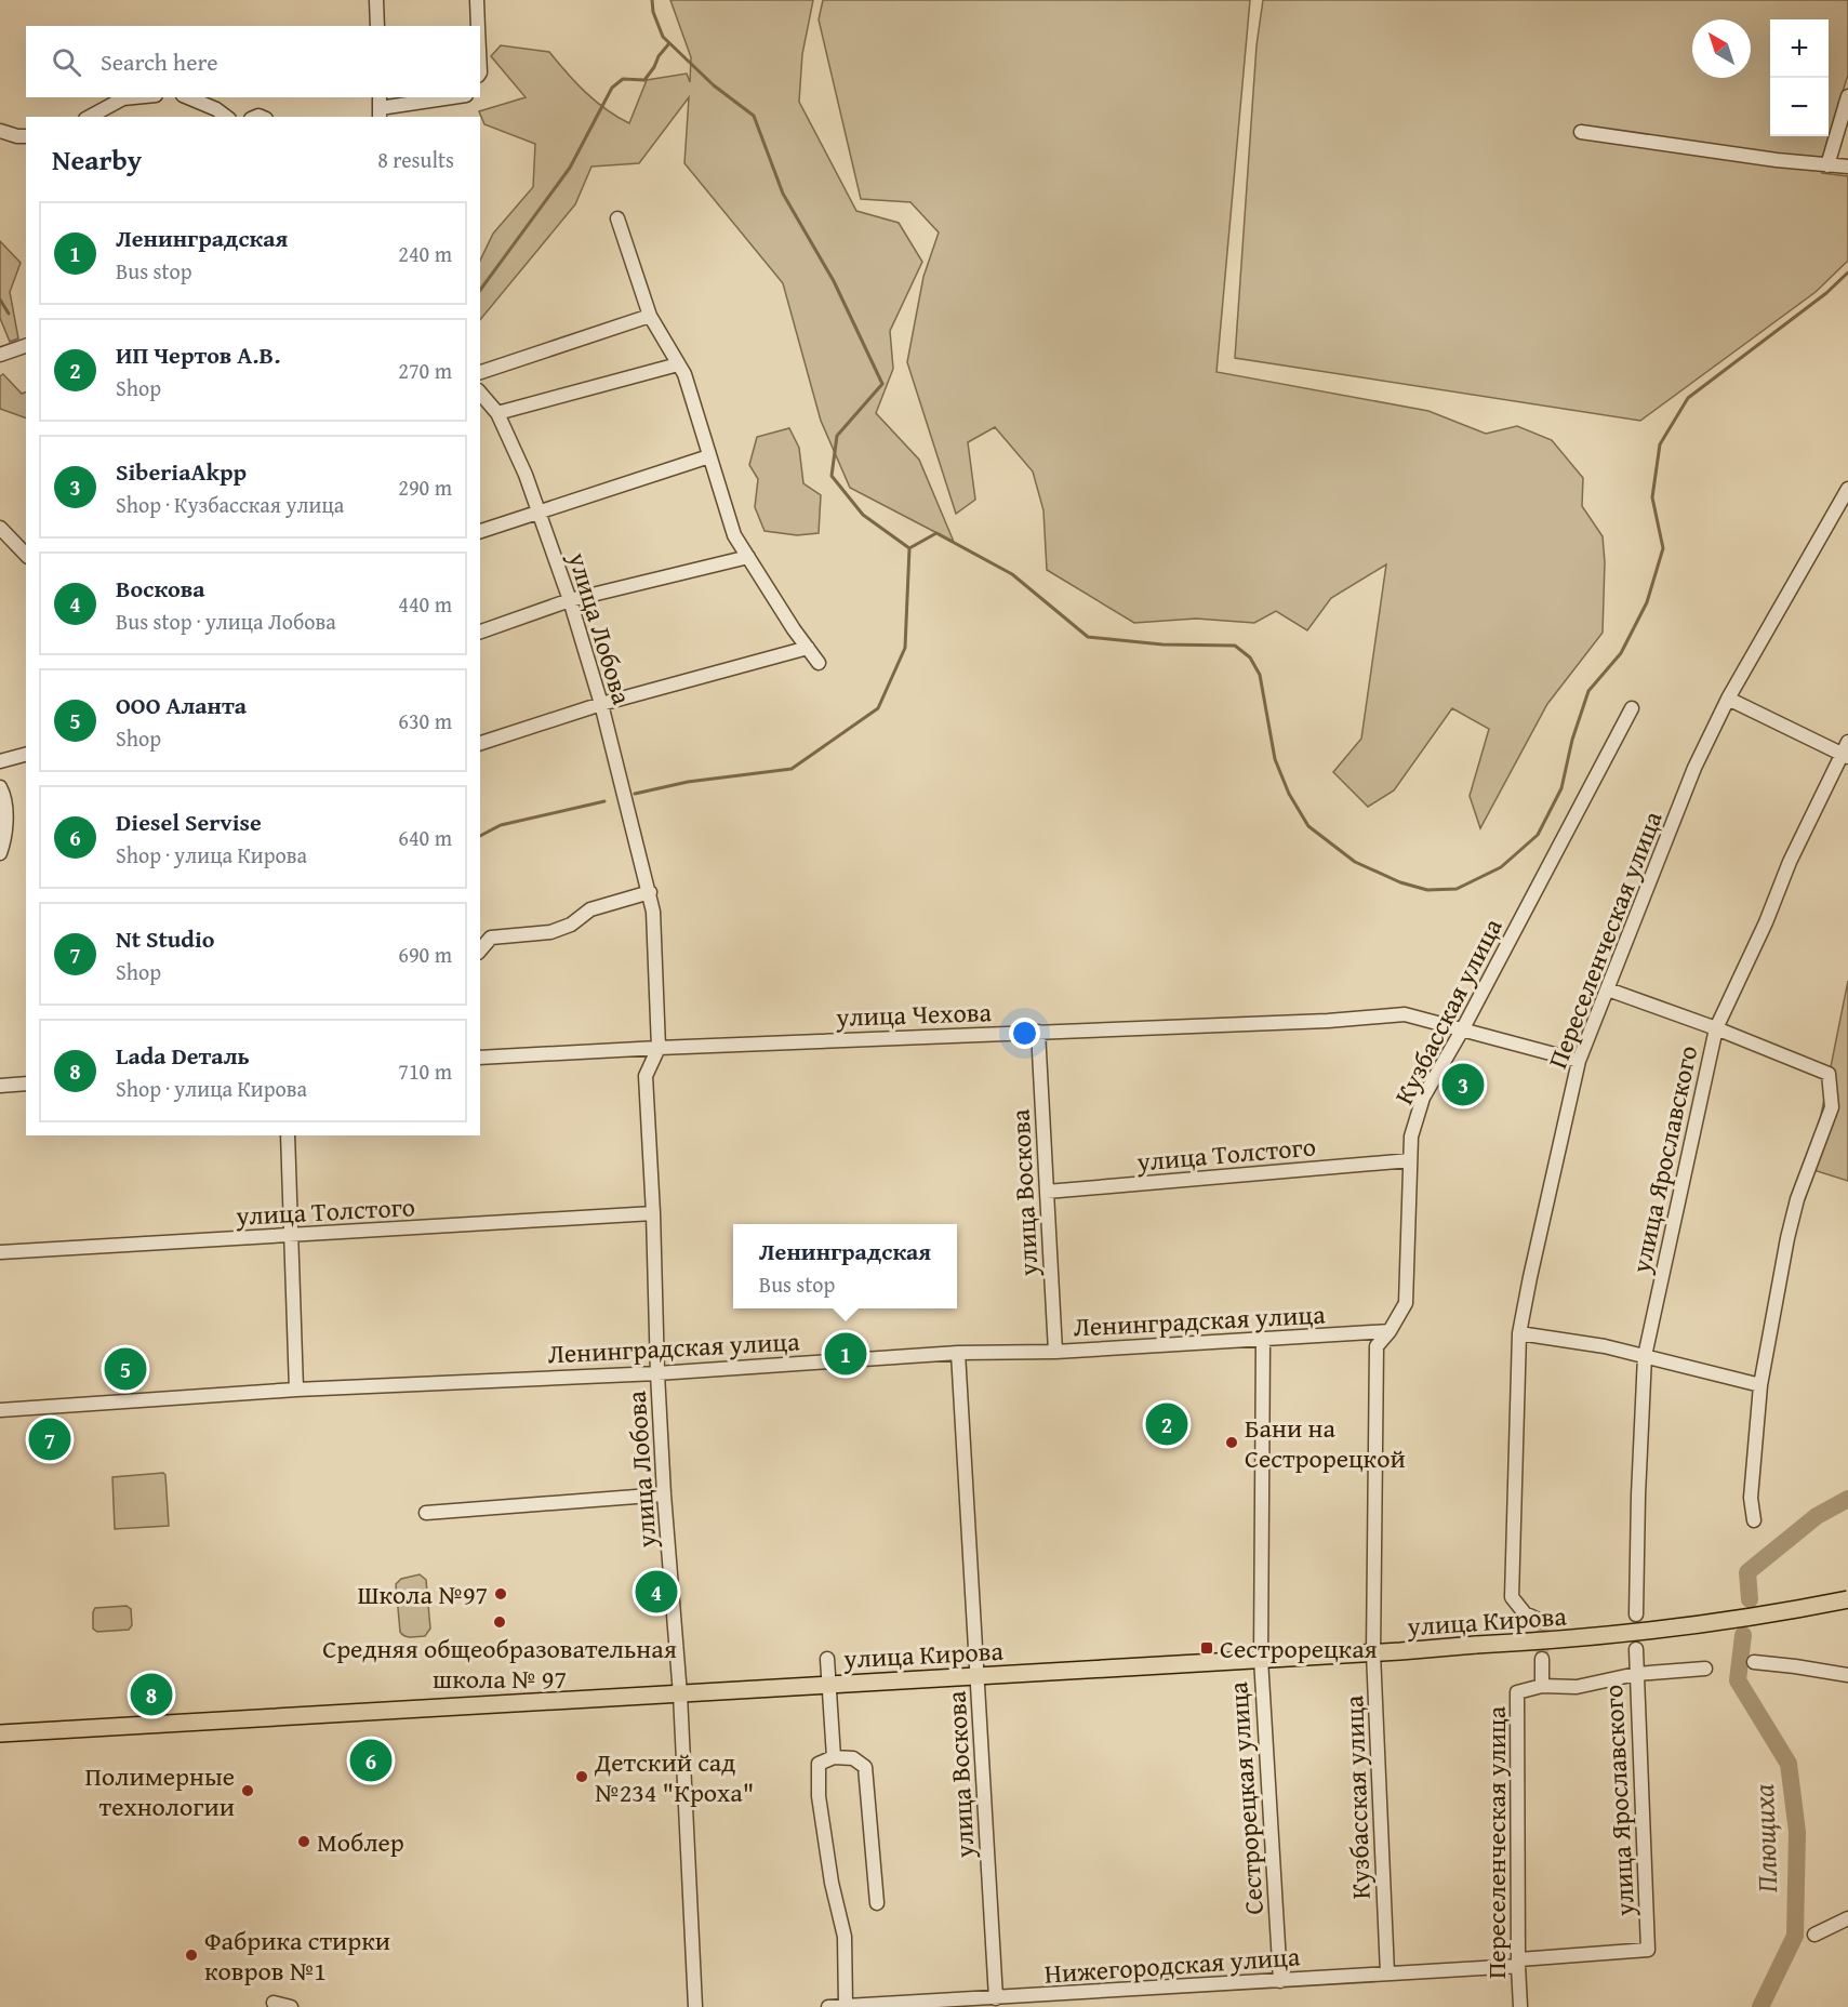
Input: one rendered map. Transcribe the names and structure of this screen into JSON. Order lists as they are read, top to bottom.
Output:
{
  "streets": {
    "main road": ["улица Кирова"],
    "street": [
      "улица Лобова",
      "Переселенческая улица",
      "Кузбасская улица",
      "улица Чехова",
      "улица Толстого",
      "улица Ярославского",
      "улица Воскова",
      "Ленинградская улица",
      "Сестрорецкая улица",
      "Нижегородская улица"
    ]
  },
  "crossings": [
    ["улица Лобова", "улица Чехова"],
    ["улица Лобова", "улица Толстого"],
    ["улица Лобова", "Ленинградская улица"],
    ["улица Лобова", "улица Кирова"],
    ["Переселенческая улица", "улица Чехова"],
    ["Переселенческая улица", "Нижегородская улица"],
    ["Кузбасская улица", "улица Чехова"],
    ["Кузбасская улица", "улица Толстого"],
    ["Кузбасская улица", "Ленинградская улица"],
    ["Кузбасская улица", "улица Кирова"],
    ["Кузбасская улица", "Нижегородская улица"],
    ["улица Чехова", "улица Воскова"],
    ["улица Толстого", "улица Воскова"],
    ["улица Ярославского", "Нижегородская улица"],
    ["улица Воскова", "Ленинградская улица"],
    ["улица Воскова", "улица Кирова"],
    ["улица Воскова", "Нижегородская улица"],
    ["Ленинградская улица", "Сестрорецкая улица"],
    ["улица Кирова", "Сестрорецкая улица"],
    ["Сестрорецкая улица", "Нижегородская улица"]
  ],
  "water": ["Плющиха"],
  "places": {
    "other": [
      "Бани на Сестрорецкой",
      "Школа №97",
      "Средняя общеобразовательная школа № 97",
      "Детский сад №234 \"Кроха\"",
      "Полимерные технологии",
      "Моблер",
      "Фабрика стирки ковров №1"
    ],
    "transit": ["Сестрорецкая"]
  },
  "north": "top left",
  "page": {
    "map_buttons": ["+", "−"],
    "search": "Search here",
    "heading": ["Nearby", "8 results"],
    "list": [
      {
        "mark": "1",
        "name": "Ленинградская",
        "note": "Bus stop",
        "value": "240 m"
      },
      {
        "mark": "2",
        "name": "ИП Чертов А.В.",
        "note": "Shop",
        "value": "270 m"
      },
      {
        "mark": "3",
        "name": "SiberiaAkpp",
        "note": "Shop · Кузбасская улица",
        "value": "290 m"
      },
      {
        "mark": "4",
        "name": "Воскова",
        "note": "Bus stop · улица Лобова",
        "value": "440 m"
      },
      {
        "mark": "5",
        "name": "ООО Аланта",
        "note": "Shop",
        "value": "630 m"
      },
      {
        "mark": "6",
        "name": "Diesel Servise",
        "note": "Shop · улица Кирова",
        "value": "640 m"
      },
      {
        "mark": "7",
        "name": "Nt Studio",
        "note": "Shop",
        "value": "690 m"
      },
      {
        "mark": "8",
        "name": "Lada Dеталь",
        "note": "Shop · улица Кирова",
        "value": "710 m"
      }
    ],
    "pins": [
      "3",
      "1",
      "5",
      "2",
      "7",
      "4",
      "8",
      "6"
    ],
    "popup": ["Ленинградская", "Bus stop"]
  }
}
